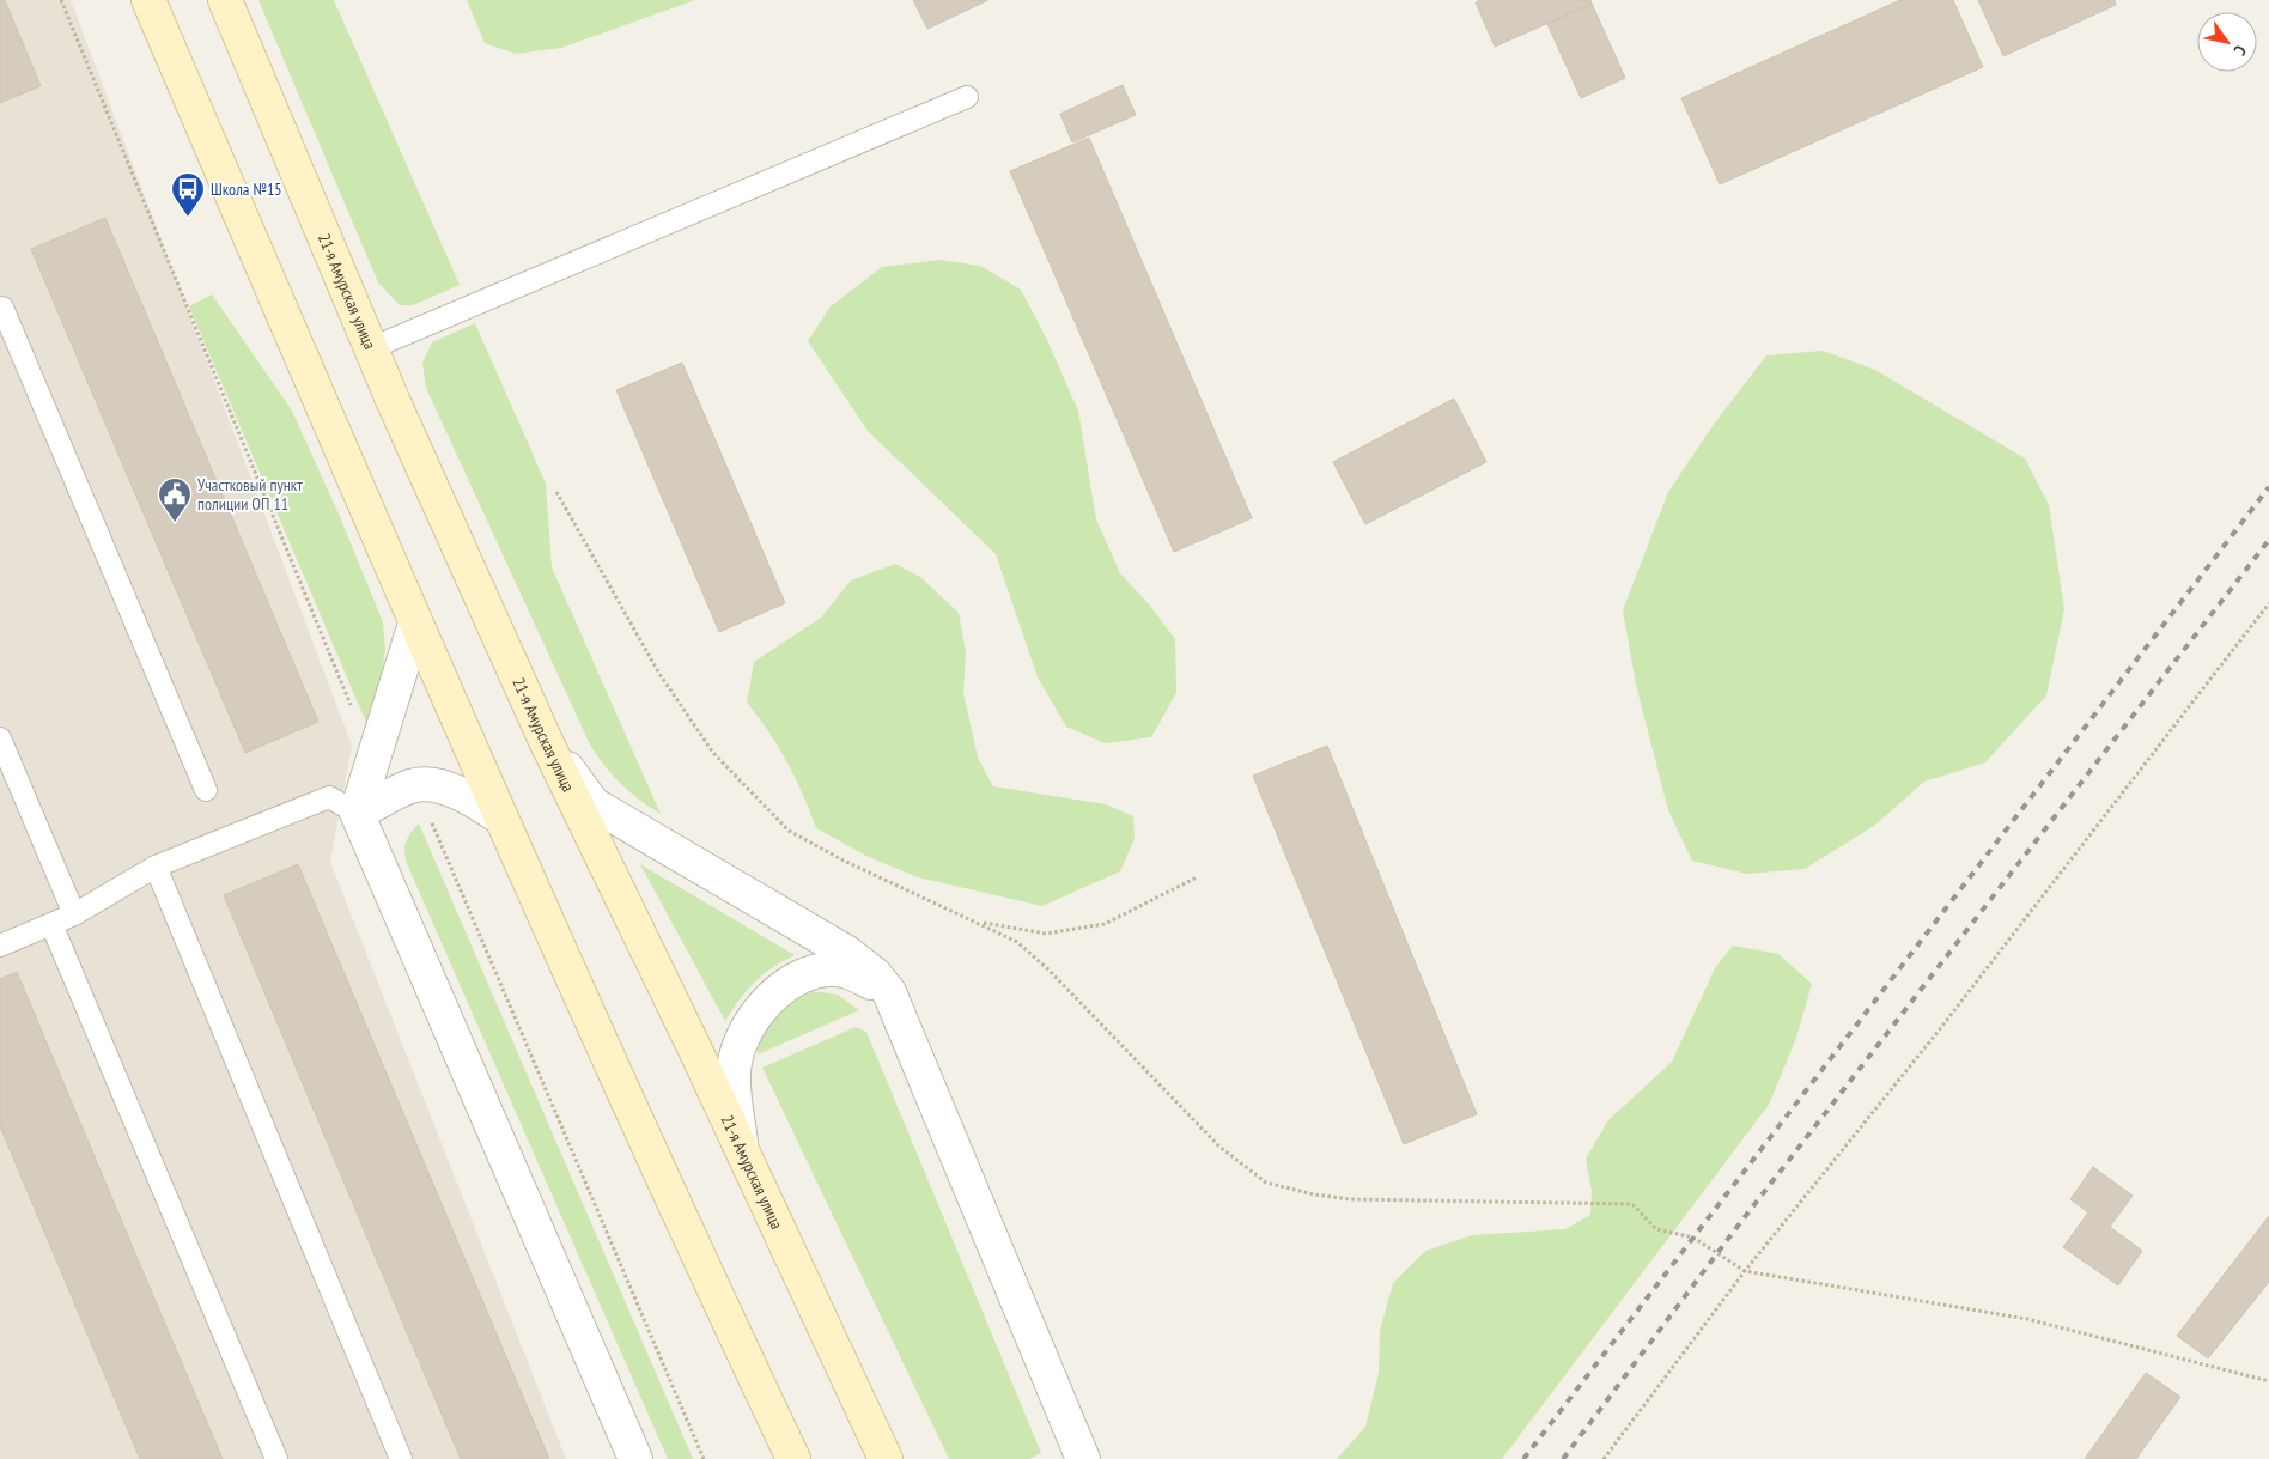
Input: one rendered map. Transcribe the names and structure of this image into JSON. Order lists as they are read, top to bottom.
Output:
{
  "streets": {
    "main road": ["21-я Амурская улица"]
  },
  "places": {
    "bus stop": ["Школа №15"],
    "public building": ["Участковый пункт полиции ОП 11"]
  },
  "north": "bottom right"
}
